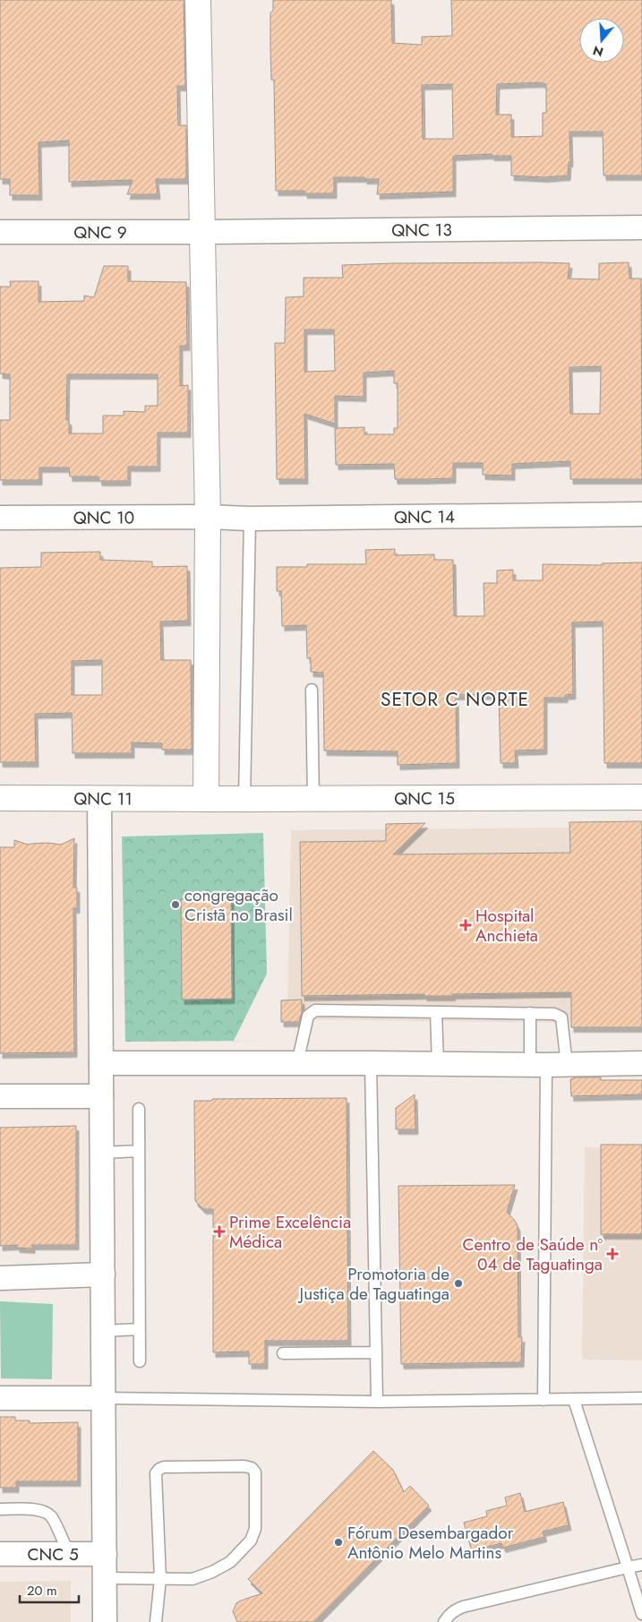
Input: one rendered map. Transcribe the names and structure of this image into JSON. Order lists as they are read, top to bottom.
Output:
{
  "streets": {
    "street": [
      "QNC 13",
      "QNC 9",
      "QNC 14",
      "QNC 10",
      "QNC 15",
      "QNC 11",
      "CNC 5"
    ]
  },
  "crossings": [
    ["QNC 13", "QNC 9"],
    ["QNC 14", "QNC 10"],
    ["QNC 15", "QNC 11"]
  ],
  "districts": ["SETOR C NORTE"],
  "places": {
    "other": ["congregação Cristã no Brasil", "Promotoria de Justiça de Taguatinga", "Fórum Desembargador Antônio Melo Martins"],
    "health": ["Hospital Anchieta", "Prime Excelência Médica", "Centro de Saúde nº 04 de Taguatinga"]
  },
  "scale_bar": "20 m",
  "north": "bottom"
}
